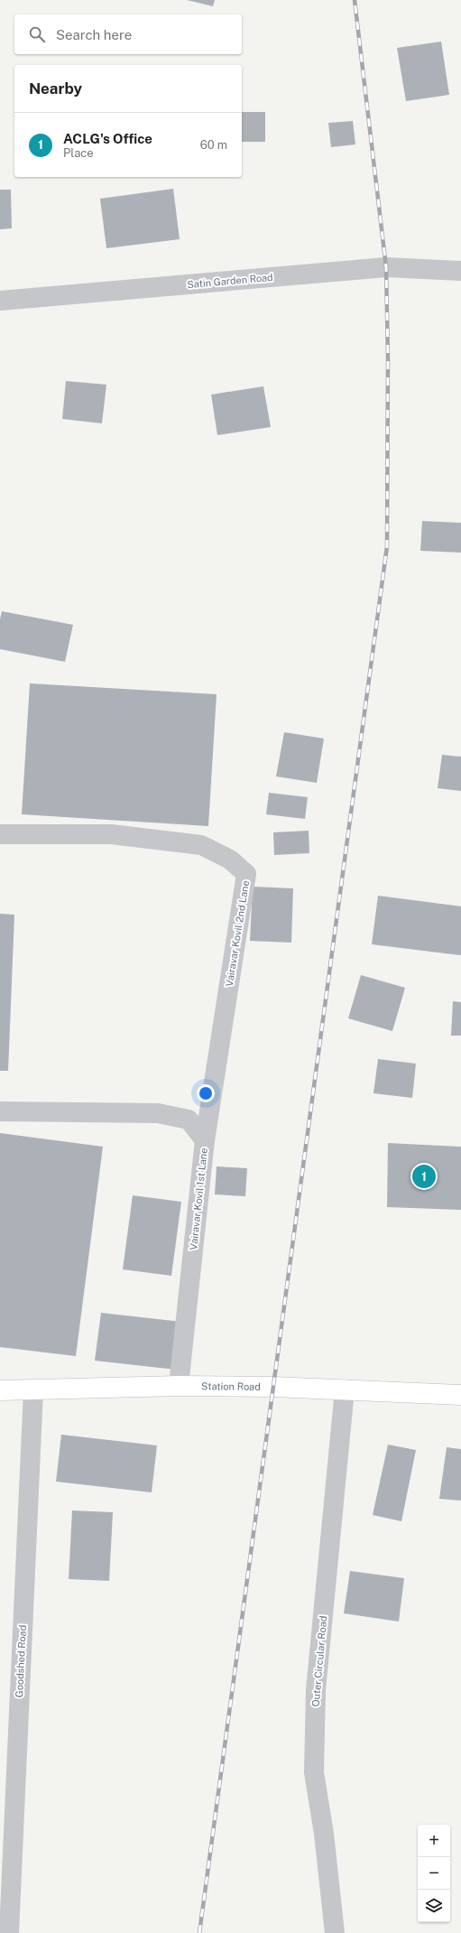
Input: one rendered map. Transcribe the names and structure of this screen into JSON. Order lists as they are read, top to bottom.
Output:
{
  "streets": {
    "main road": ["Station Road"],
    "street": [
      "Satin Garden Road",
      "Vairavar Kovil 2nd Lane",
      "Vairavar Kovil 1st Lane",
      "Goodshed Road",
      "Outer Circular Road"
    ]
  },
  "crossings": [
    ["Vairavar Kovil 2nd Lane", "Vairavar Kovil 1st Lane"],
    ["Vairavar Kovil 1st Lane", "Station Road"],
    ["Station Road", "Goodshed Road"],
    ["Station Road", "Outer Circular Road"]
  ],
  "page": {
    "search": "Search here",
    "heading": "Nearby",
    "list": [
      {
        "mark": "1",
        "name": "ACLG's Office",
        "note": "Place",
        "value": "60 m"
      }
    ],
    "pins": "1",
    "map_buttons": ["+", "−"]
  }
}
